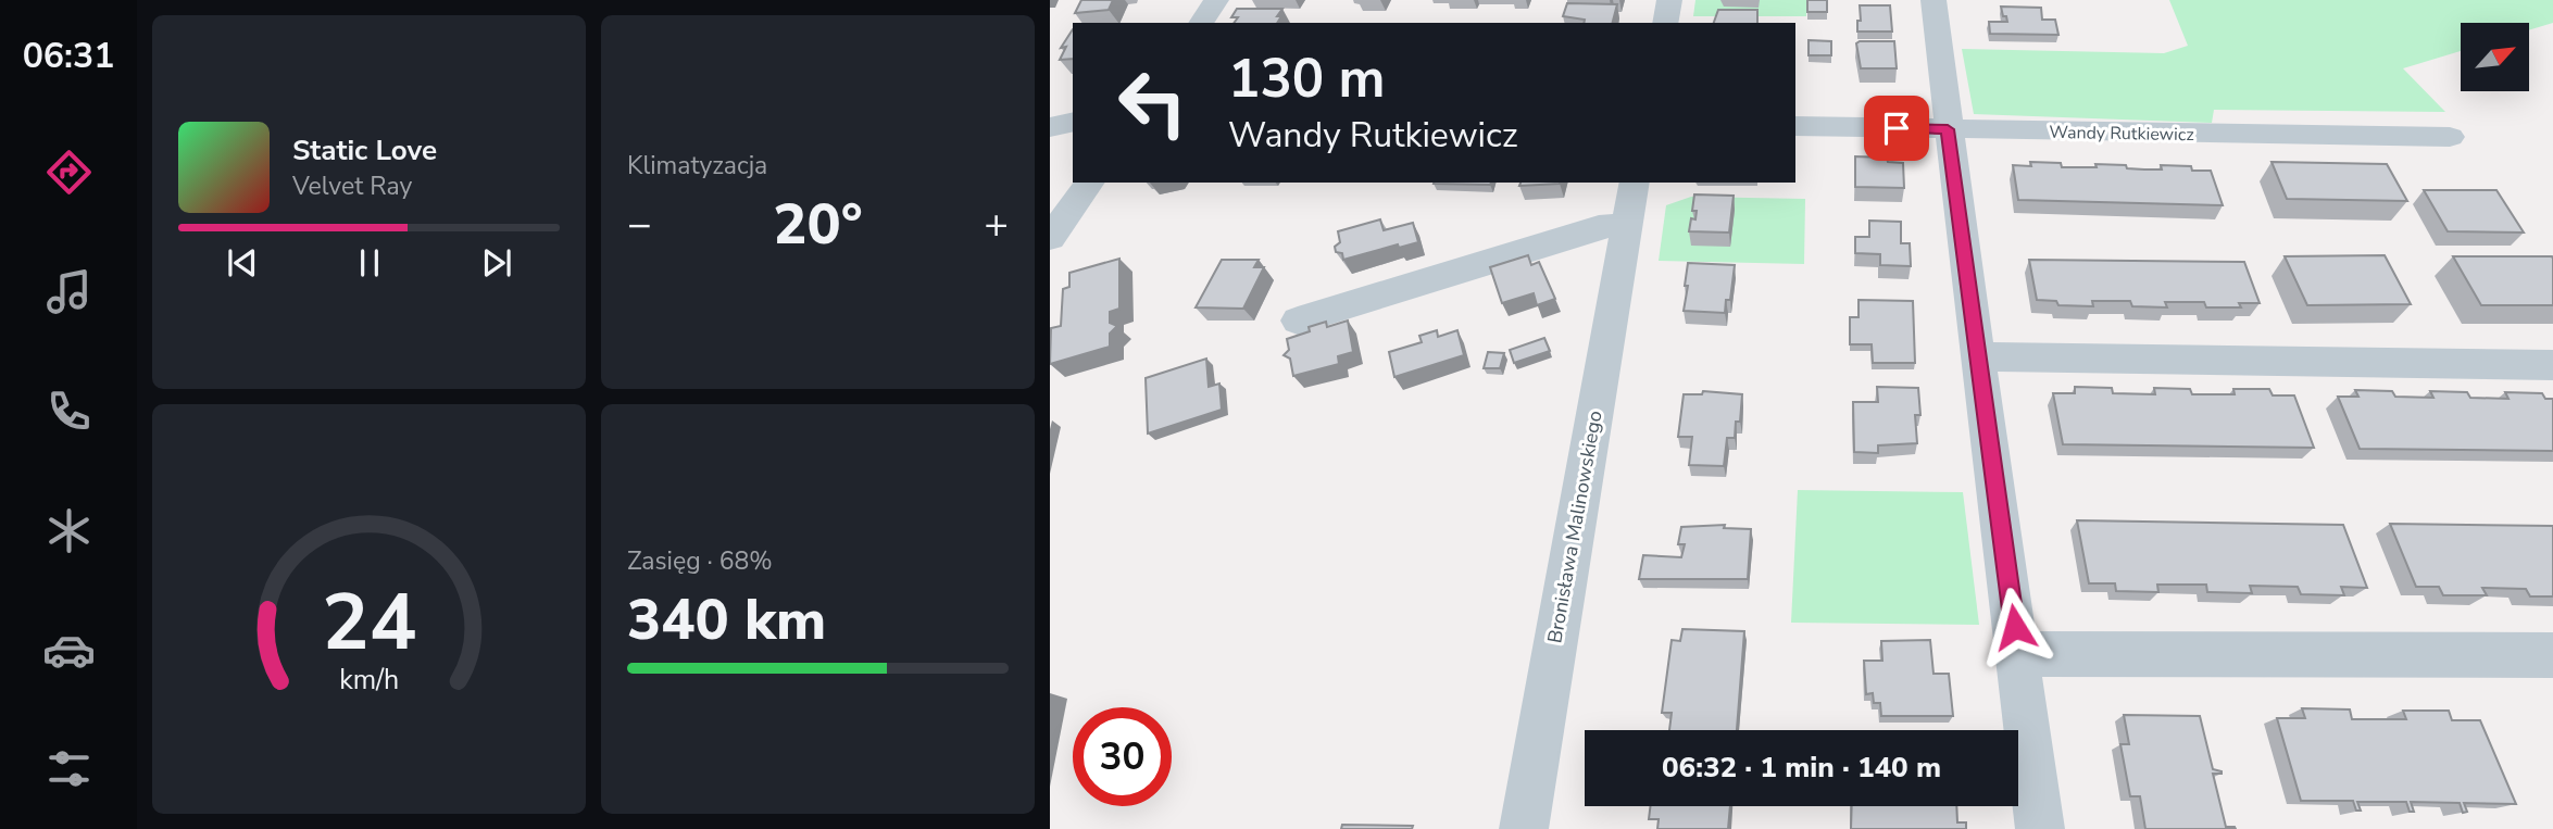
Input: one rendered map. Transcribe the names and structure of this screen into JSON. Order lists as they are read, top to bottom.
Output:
{
  "streets": {
    "street": ["Wandy Rutkiewicz", "Bronisława Malinowskiego"]
  },
  "north": "top right",
  "page": {
    "tabs": "06:31",
    "tile": [
      "Klimatyzacja",
      ["Zasięg · 68%", "340 km"]
    ],
    "turn": ["130 m", "Wandy Rutkiewicz"],
    "song": ["Static Love", "Velvet Ray"],
    "heat": ["−", "20°", "+"],
    "limit": "30",
    "trip": "06:32 · 1 min · 140 m",
    "gauge": ["24", "km/h"]
  }
}
